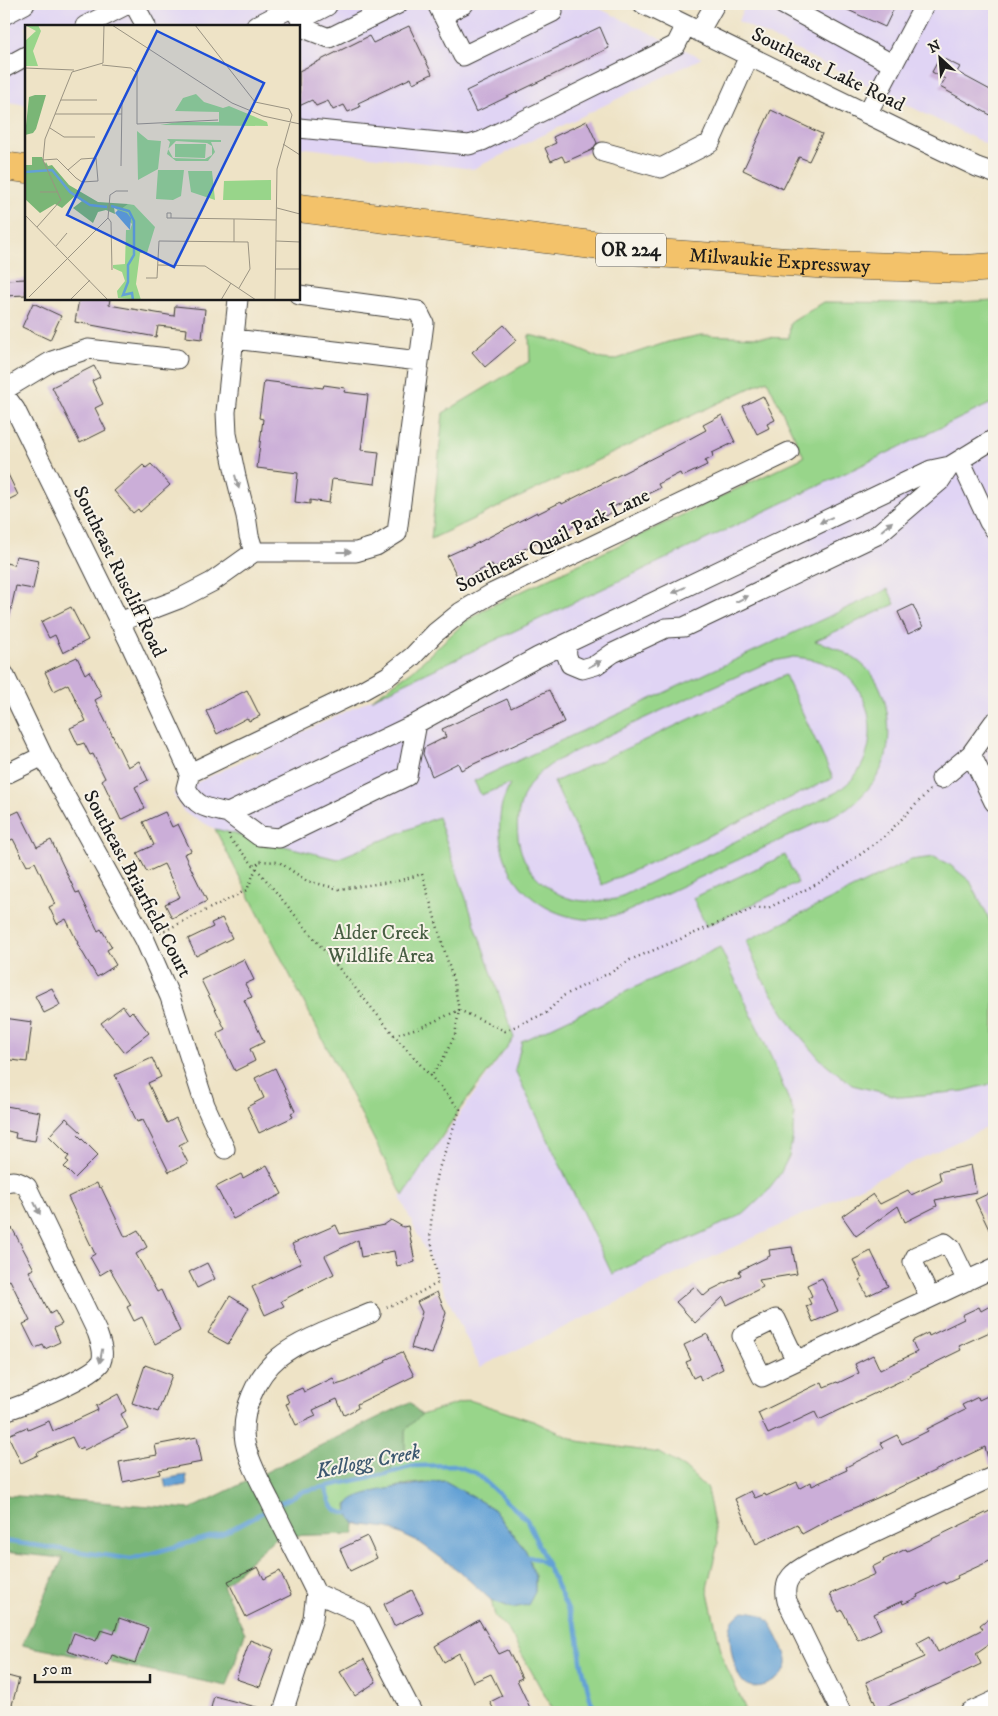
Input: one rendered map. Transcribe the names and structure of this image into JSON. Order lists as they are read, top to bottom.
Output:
{
  "streets": {
    "highway": ["OR 224", "Milwaukie Expressway"],
    "street": [
      "Southeast Lake Road",
      "Southeast Quail Park Lane",
      "Southeast Ruscliff Road",
      "Southeast Briarfield Court"
    ]
  },
  "crossings": [
    ["Southeast Quail Park Lane", "Southeast Ruscliff Road"]
  ],
  "water": ["Kellogg Creek"],
  "parks": ["Alder Creek Wildlife Area"],
  "scale_bar": "50 m",
  "north": "top left"
}
